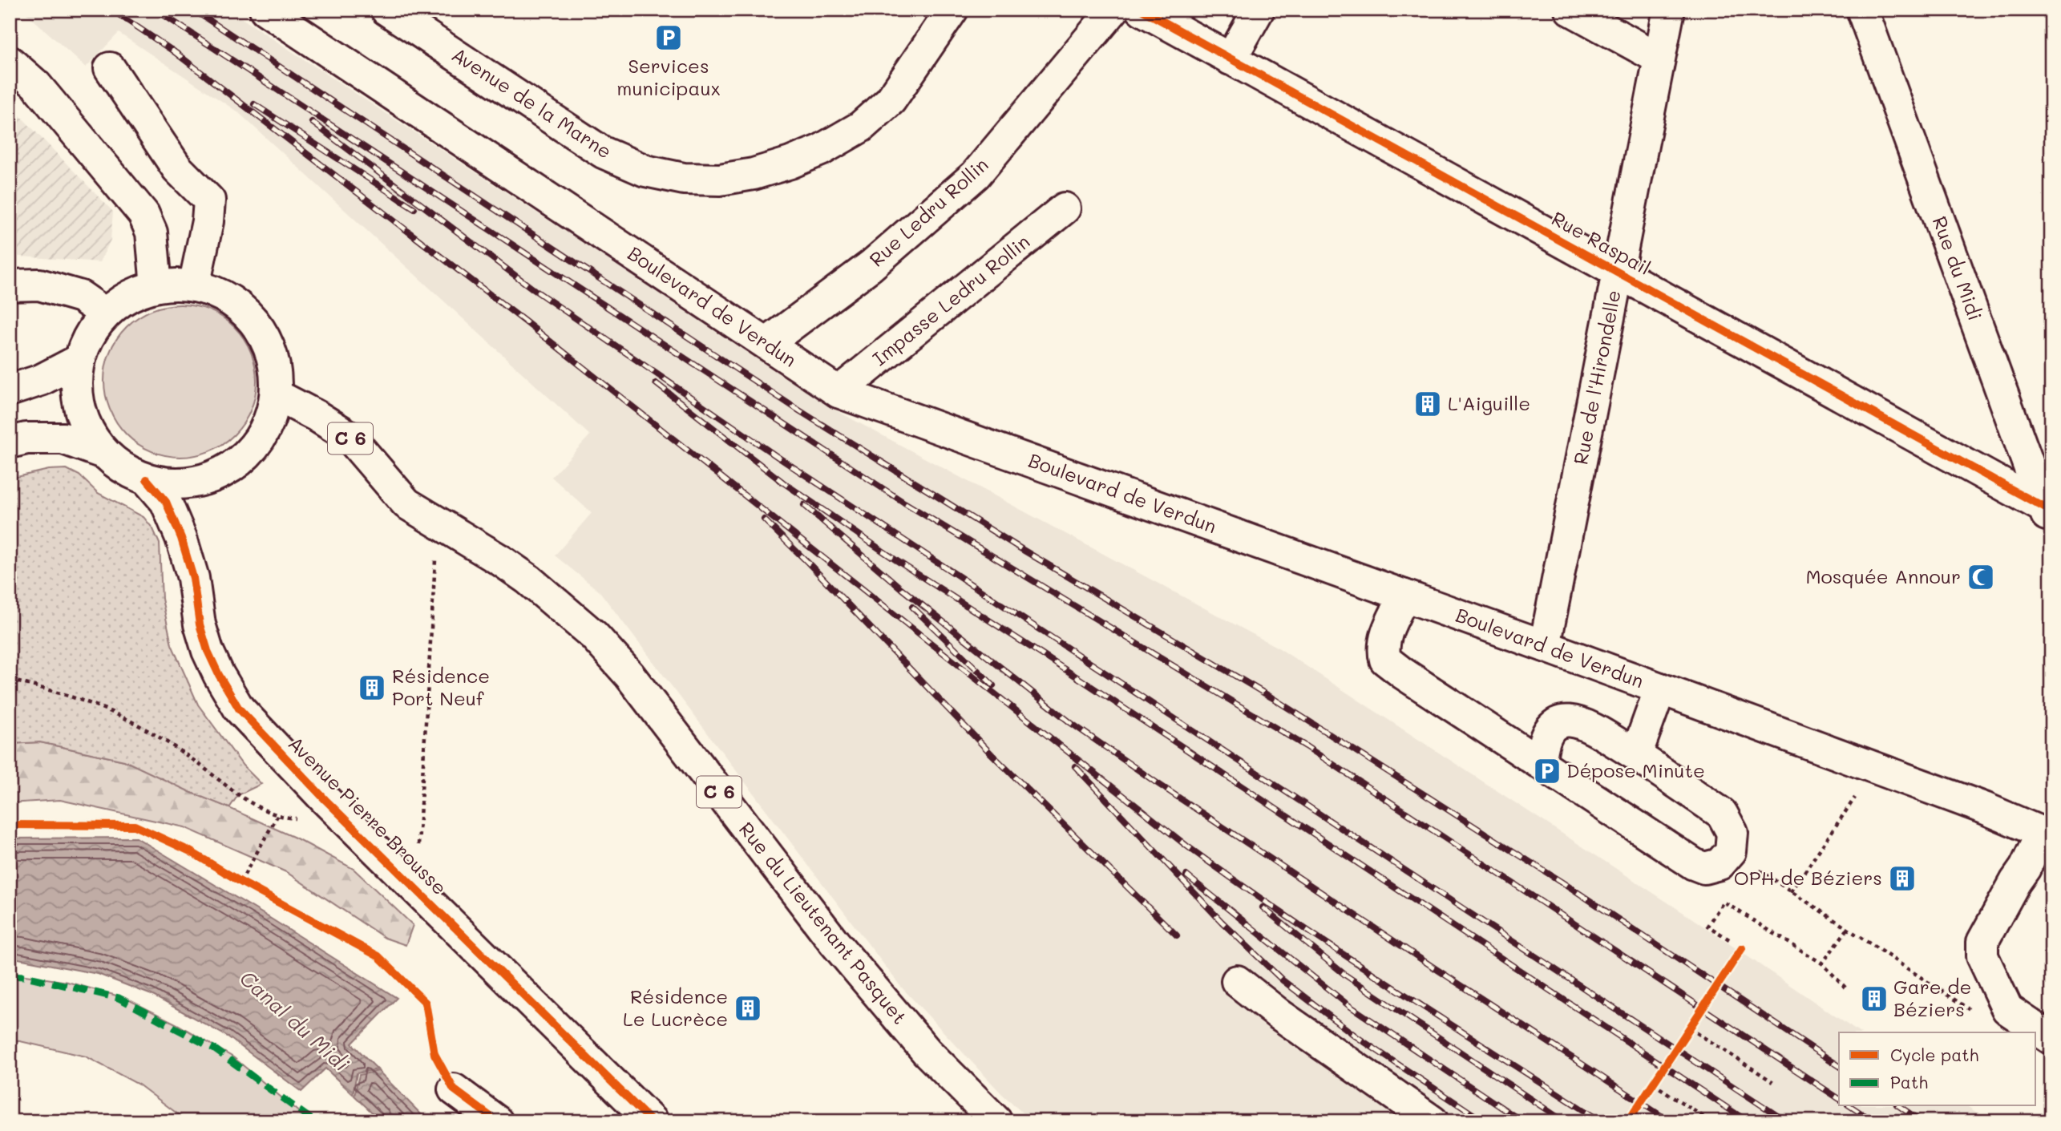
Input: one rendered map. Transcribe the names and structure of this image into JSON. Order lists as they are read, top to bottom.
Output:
{
  "streets": {
    "main road": [
      "Avenue de la Marne",
      "Rue Ledru Rollin",
      "Rue Raspail",
      "Rue du Midi",
      "Impasse Ledru Rollin",
      "Boulevard de Verdun",
      "Rue de l'Hirondelle",
      "C 6",
      "Avenue Pierre Brousse",
      "Rue du Lieutenant Pasquet"
    ]
  },
  "crossings": [
    ["Rue Ledru Rollin", "Boulevard de Verdun"],
    ["Rue Raspail", "Rue du Midi"],
    ["Rue Raspail", "Rue de l'Hirondelle"],
    ["Impasse Ledru Rollin", "Boulevard de Verdun"],
    ["Boulevard de Verdun", "Rue de l'Hirondelle"],
    ["Avenue Pierre Brousse", "Rue du Lieutenant Pasquet"]
  ],
  "water": ["Canal du Midi"],
  "places": {
    "parking": ["Services municipaux", "Dépose Minute"],
    "building": [
      "L'Aiguille",
      "Résidence Port Neuf",
      "OPH de Béziers",
      "Gare de Béziers",
      "Résidence Le Lucrèce"
    ],
    "mosque": ["Mosquée Annour"]
  },
  "legend": ["Cycle path", "Path"]
}
